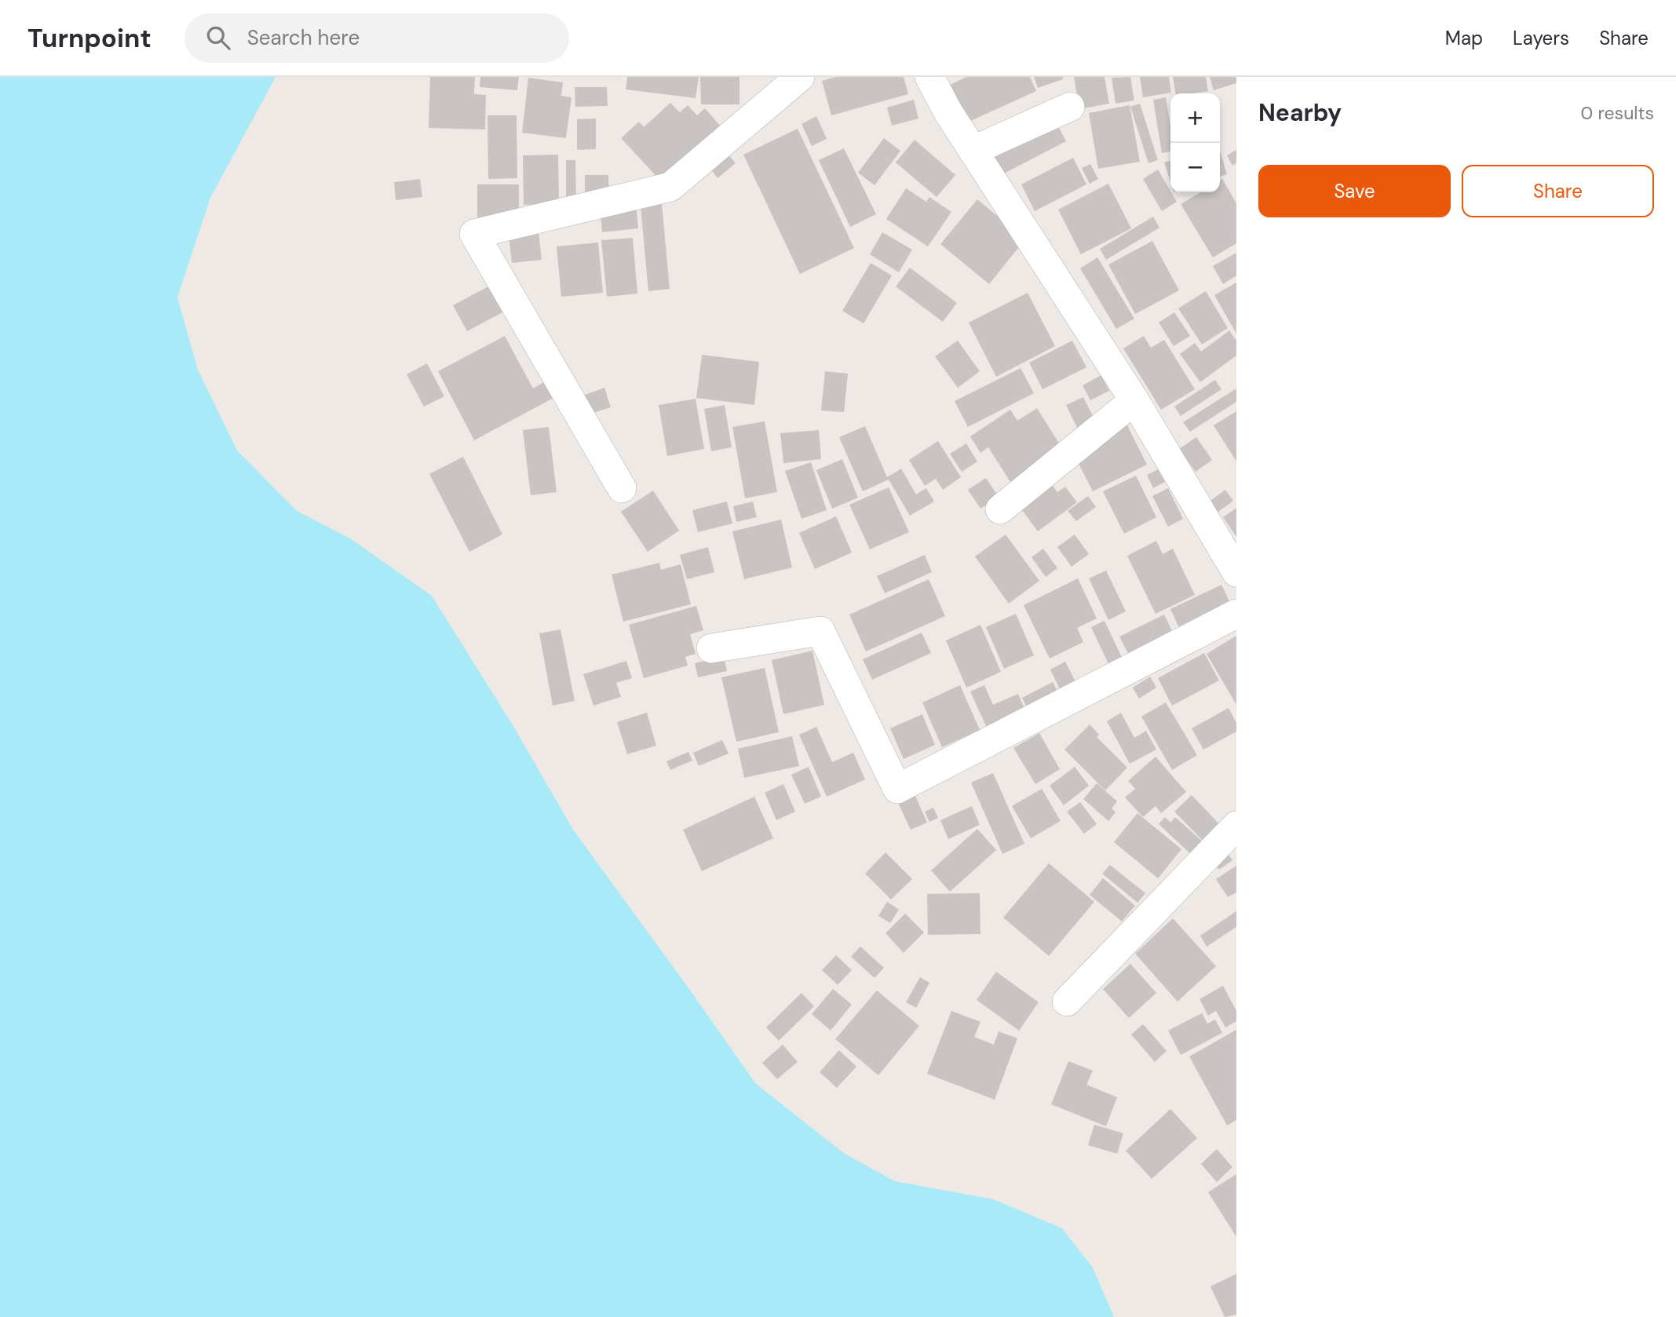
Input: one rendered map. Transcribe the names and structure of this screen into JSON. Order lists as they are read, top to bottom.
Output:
{
  "page": {
    "header": "Turnpoint",
    "search": "Search here",
    "nav": ["Map", "Layers", "Share"],
    "heading": ["Nearby", "0 results"],
    "map_buttons": ["+", "−"],
    "buttons": ["Save", "Share"]
  }
}
